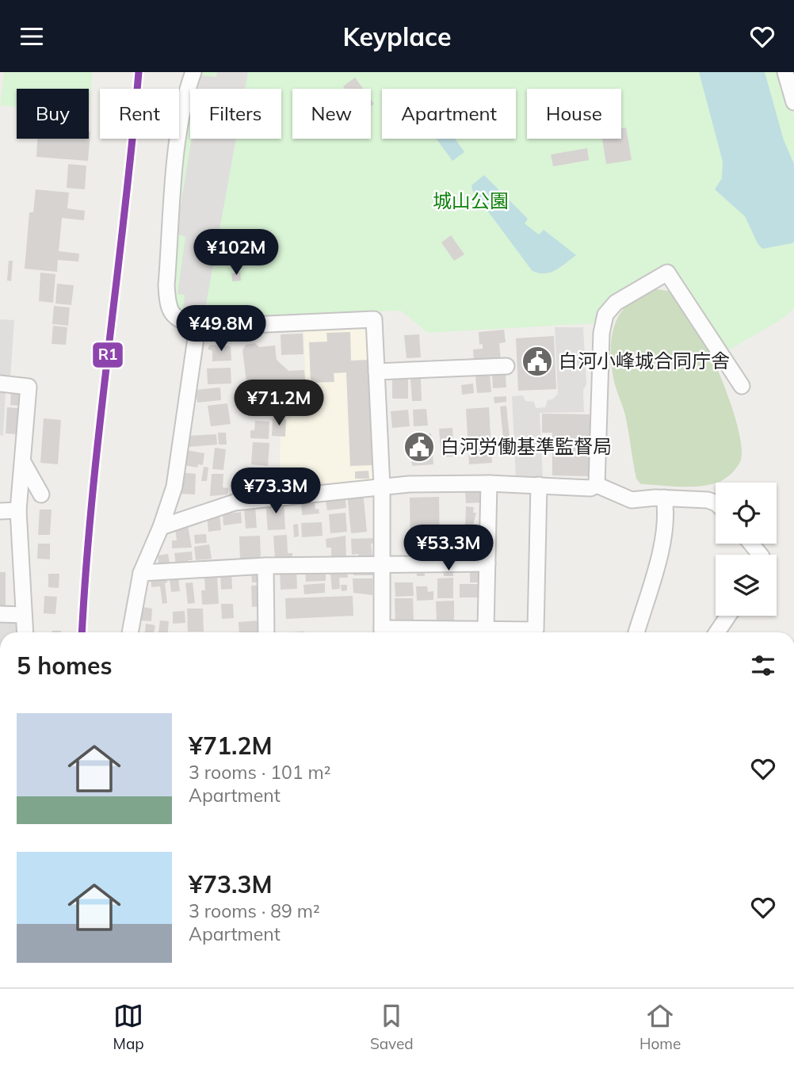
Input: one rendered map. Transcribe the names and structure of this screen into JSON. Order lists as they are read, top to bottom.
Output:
{
  "parks": ["城山公園"],
  "places": {
    "public building": ["白河小峰城合同庁舎", "白河労働基準監督局"]
  },
  "lines": ["transit line R1"],
  "page": {
    "header": "Keyplace",
    "chip": [
      "Buy",
      "Rent",
      "Filters",
      "New",
      "Apartment",
      "House"
    ],
    "price": [
      "¥102M",
      "¥49.8M",
      "¥71.2M",
      "¥73.3M",
      "¥53.3M"
    ],
    "heading": "5 homes",
    "list": [
      {
        "name": "¥71.2M",
        "note": "3 rooms · 101 m² · Apartment"
      },
      {
        "name": "¥73.3M",
        "note": "3 rooms · 89 m² · Apartment"
      }
    ],
    "tabs": ["Map", "Saved", "Home"]
  }
}
